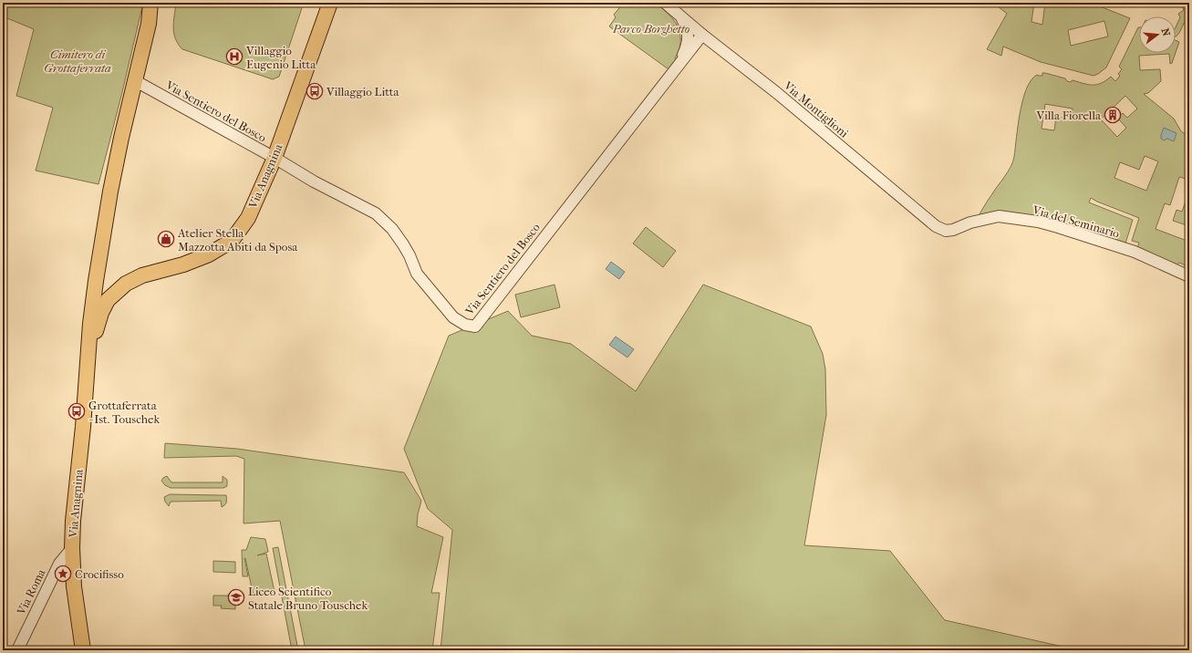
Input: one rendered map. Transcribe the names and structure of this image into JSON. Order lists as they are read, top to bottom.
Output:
{
  "streets": {
    "main road": ["Via Anagnina"],
    "street": [
      "Via Montiglioni",
      "Via Sentiero del Bosco",
      "Via del Seminario",
      "Via Roma"
    ]
  },
  "crossings": [
    ["Via Montiglioni", "Via Sentiero del Bosco"],
    ["Via Montiglioni", "Via del Seminario"],
    ["Via Sentiero del Bosco", "Via Anagnina"],
    ["Via Anagnina", "Via Roma"]
  ],
  "parks": ["Parco Borghetto", "Cimitero di Grottaferrata"],
  "places": {
    "hospital": ["Villaggio Eugenio Litta"],
    "bus stop": ["Villaggio Litta", "Grottaferrata - Ist. Touschek"],
    "building": ["Villa Fiorella"],
    "shop": ["Atelier Stella Mazzotta Abiti da Sposa"],
    "place": ["Crocifisso"],
    "school or university": ["Liceo Scientifico Statale Bruno Touschek"]
  },
  "north": "right"
}
